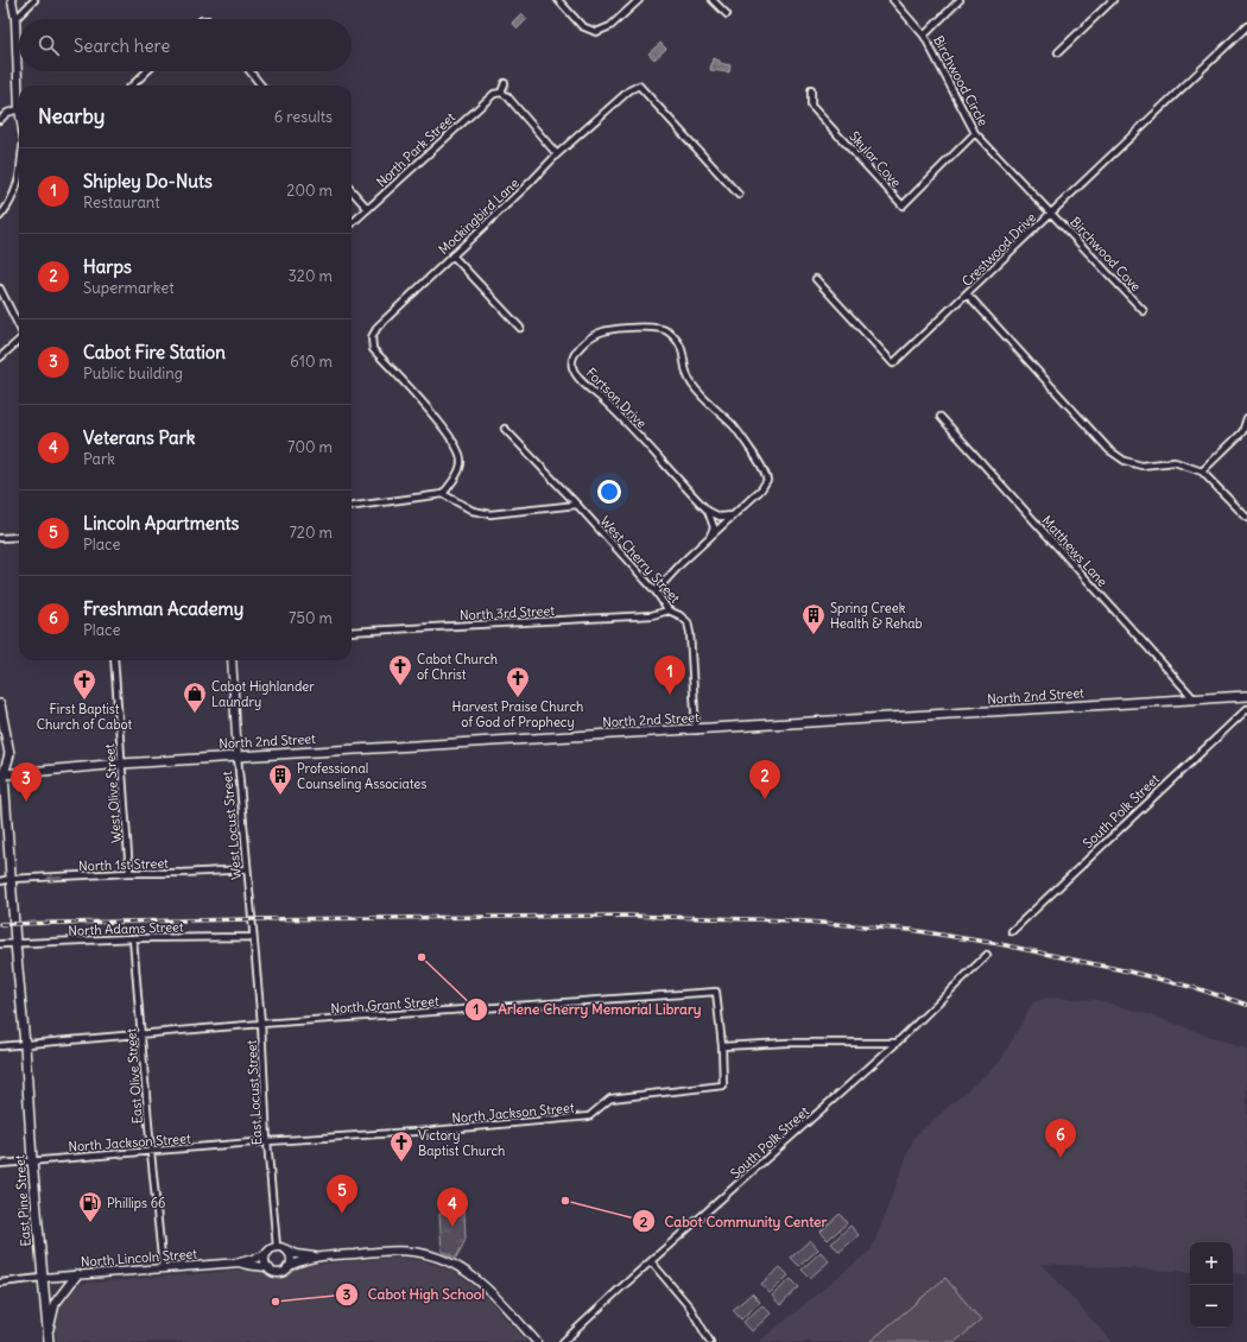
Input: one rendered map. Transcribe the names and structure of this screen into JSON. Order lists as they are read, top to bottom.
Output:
{
  "streets": {
    "main road": ["North 2nd Street", "East Pine Street"],
    "street": [
      "Birchwood Circle",
      "North Park Street",
      "Skylar Cove",
      "Mockingbird Lane",
      "Crestwood Drive",
      "Birchwood Cove",
      "Fortson Drive",
      "Matthews Lane",
      "West Cherry Street",
      "North 3rd Street",
      "West Olive Street",
      "South Polk Street",
      "West Locust Street",
      "North 1st Street",
      "North Adams Street",
      "North Grant Street",
      "East Olive Street",
      "East Locust Street",
      "North Jackson Street",
      "North Lincoln Street"
    ]
  },
  "crossings": [
    ["Birchwood Circle", "Skylar Cove"],
    ["Birchwood Circle", "Crestwood Drive"],
    ["Birchwood Circle", "Birchwood Cove"],
    ["Crestwood Drive", "Birchwood Cove"],
    ["Fortson Drive", "West Cherry Street"],
    ["Matthews Lane", "North 2nd Street"],
    ["West Cherry Street", "North 3rd Street"],
    ["West Cherry Street", "North 2nd Street"],
    ["North 2nd Street", "West Olive Street"],
    ["North 2nd Street", "West Locust Street"],
    ["North 2nd Street", "East Pine Street"],
    ["West Olive Street", "North 1st Street"],
    ["West Locust Street", "North 1st Street"],
    ["West Locust Street", "North Adams Street"],
    ["West Locust Street", "East Locust Street"],
    ["North 1st Street", "East Pine Street"],
    ["North Adams Street", "East Olive Street"],
    ["North Adams Street", "East Locust Street"],
    ["North Adams Street", "East Pine Street"],
    ["North Grant Street", "East Olive Street"],
    ["North Grant Street", "East Locust Street"],
    ["North Grant Street", "North Jackson Street"],
    ["North Grant Street", "East Pine Street"],
    ["East Olive Street", "North Jackson Street"],
    ["East Olive Street", "North Lincoln Street"],
    ["East Locust Street", "North Jackson Street"],
    ["East Locust Street", "North Lincoln Street"],
    ["North Jackson Street", "East Pine Street"],
    ["East Pine Street", "North Lincoln Street"]
  ],
  "one_way": ["North 1st Street"],
  "places": {
    "building": ["Spring Creek Health & Rehab", "Professional Counseling Associates"],
    "church": [
      "Cabot Church of Christ",
      "Harvest Praise Church of God of Prophecy",
      "First Baptist Church of Cabot",
      "Victory Baptist Church"
    ],
    "shop": ["Cabot Highlander Laundry"],
    "other": ["Arlene Cherry Memorial Library", "Cabot Community Center", "Cabot High School"],
    "fuel station": ["Phillips 66"]
  },
  "page": {
    "search": "Search here",
    "heading": ["Nearby", "6 results"],
    "list": [
      {
        "mark": "1",
        "name": "Shipley Do-Nuts",
        "note": "Restaurant",
        "value": "200 m"
      },
      {
        "mark": "2",
        "name": "Harps",
        "note": "Supermarket",
        "value": "320 m"
      },
      {
        "mark": "3",
        "name": "Cabot Fire Station",
        "note": "Public building",
        "value": "610 m"
      },
      {
        "mark": "4",
        "name": "Veterans Park",
        "note": "Park",
        "value": "700 m"
      },
      {
        "mark": "5",
        "name": "Lincoln Apartments",
        "note": "Place",
        "value": "720 m"
      },
      {
        "mark": "6",
        "name": "Freshman Academy",
        "note": "Place",
        "value": "750 m"
      }
    ],
    "pins": [
      "1",
      "2",
      "3",
      "6",
      "5",
      "4"
    ],
    "map_buttons": ["+", "−"]
  }
}
